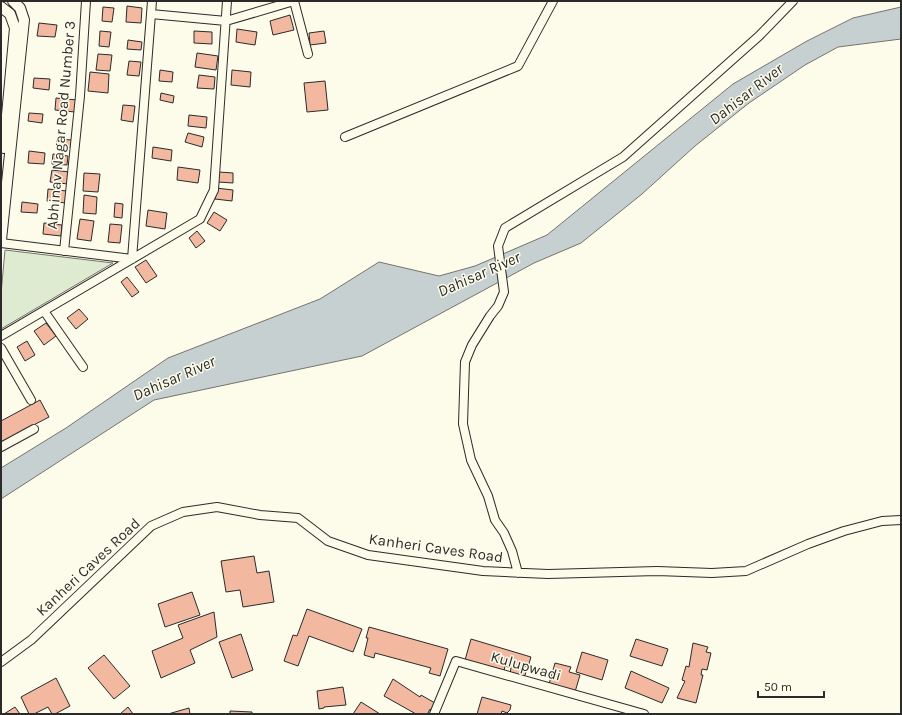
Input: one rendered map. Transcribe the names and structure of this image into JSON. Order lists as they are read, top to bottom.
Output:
{
  "streets": {
    "street": ["Abhinav Nagar Road Number 3", "Kanheri Caves Road", "Kulupwadi"]
  },
  "water": ["Dahisar River"],
  "scale_bar": "50 m"
}
